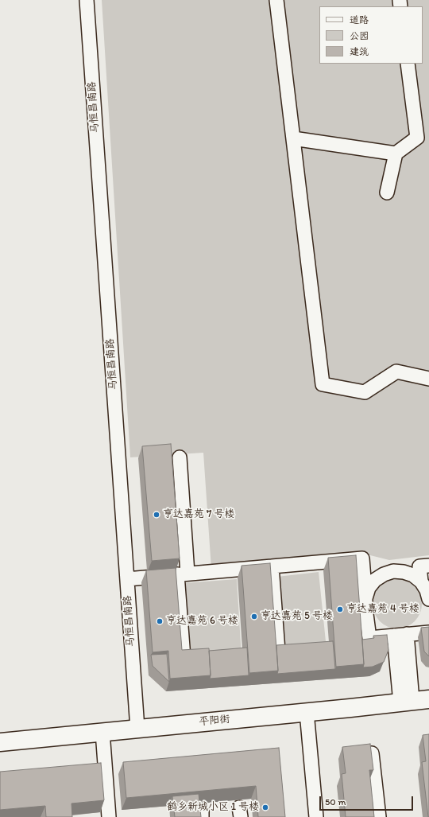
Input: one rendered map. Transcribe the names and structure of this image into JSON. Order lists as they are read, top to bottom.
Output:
{
  "streets": {
    "main road": ["平阳街"],
    "street": ["马恒昌南路"]
  },
  "crossings": [
    ["马恒昌南路", "平阳街"]
  ],
  "places": [
    "亨达嘉苑 7 号楼",
    "亨达嘉苑 4 号楼",
    "亨达嘉苑 5 号楼",
    "亨达嘉苑 6 号楼",
    "鹤乡新城小区 1 号楼"
  ],
  "legend": ["道路", "公园", "建筑"],
  "scale_bar": "50 m"
}
